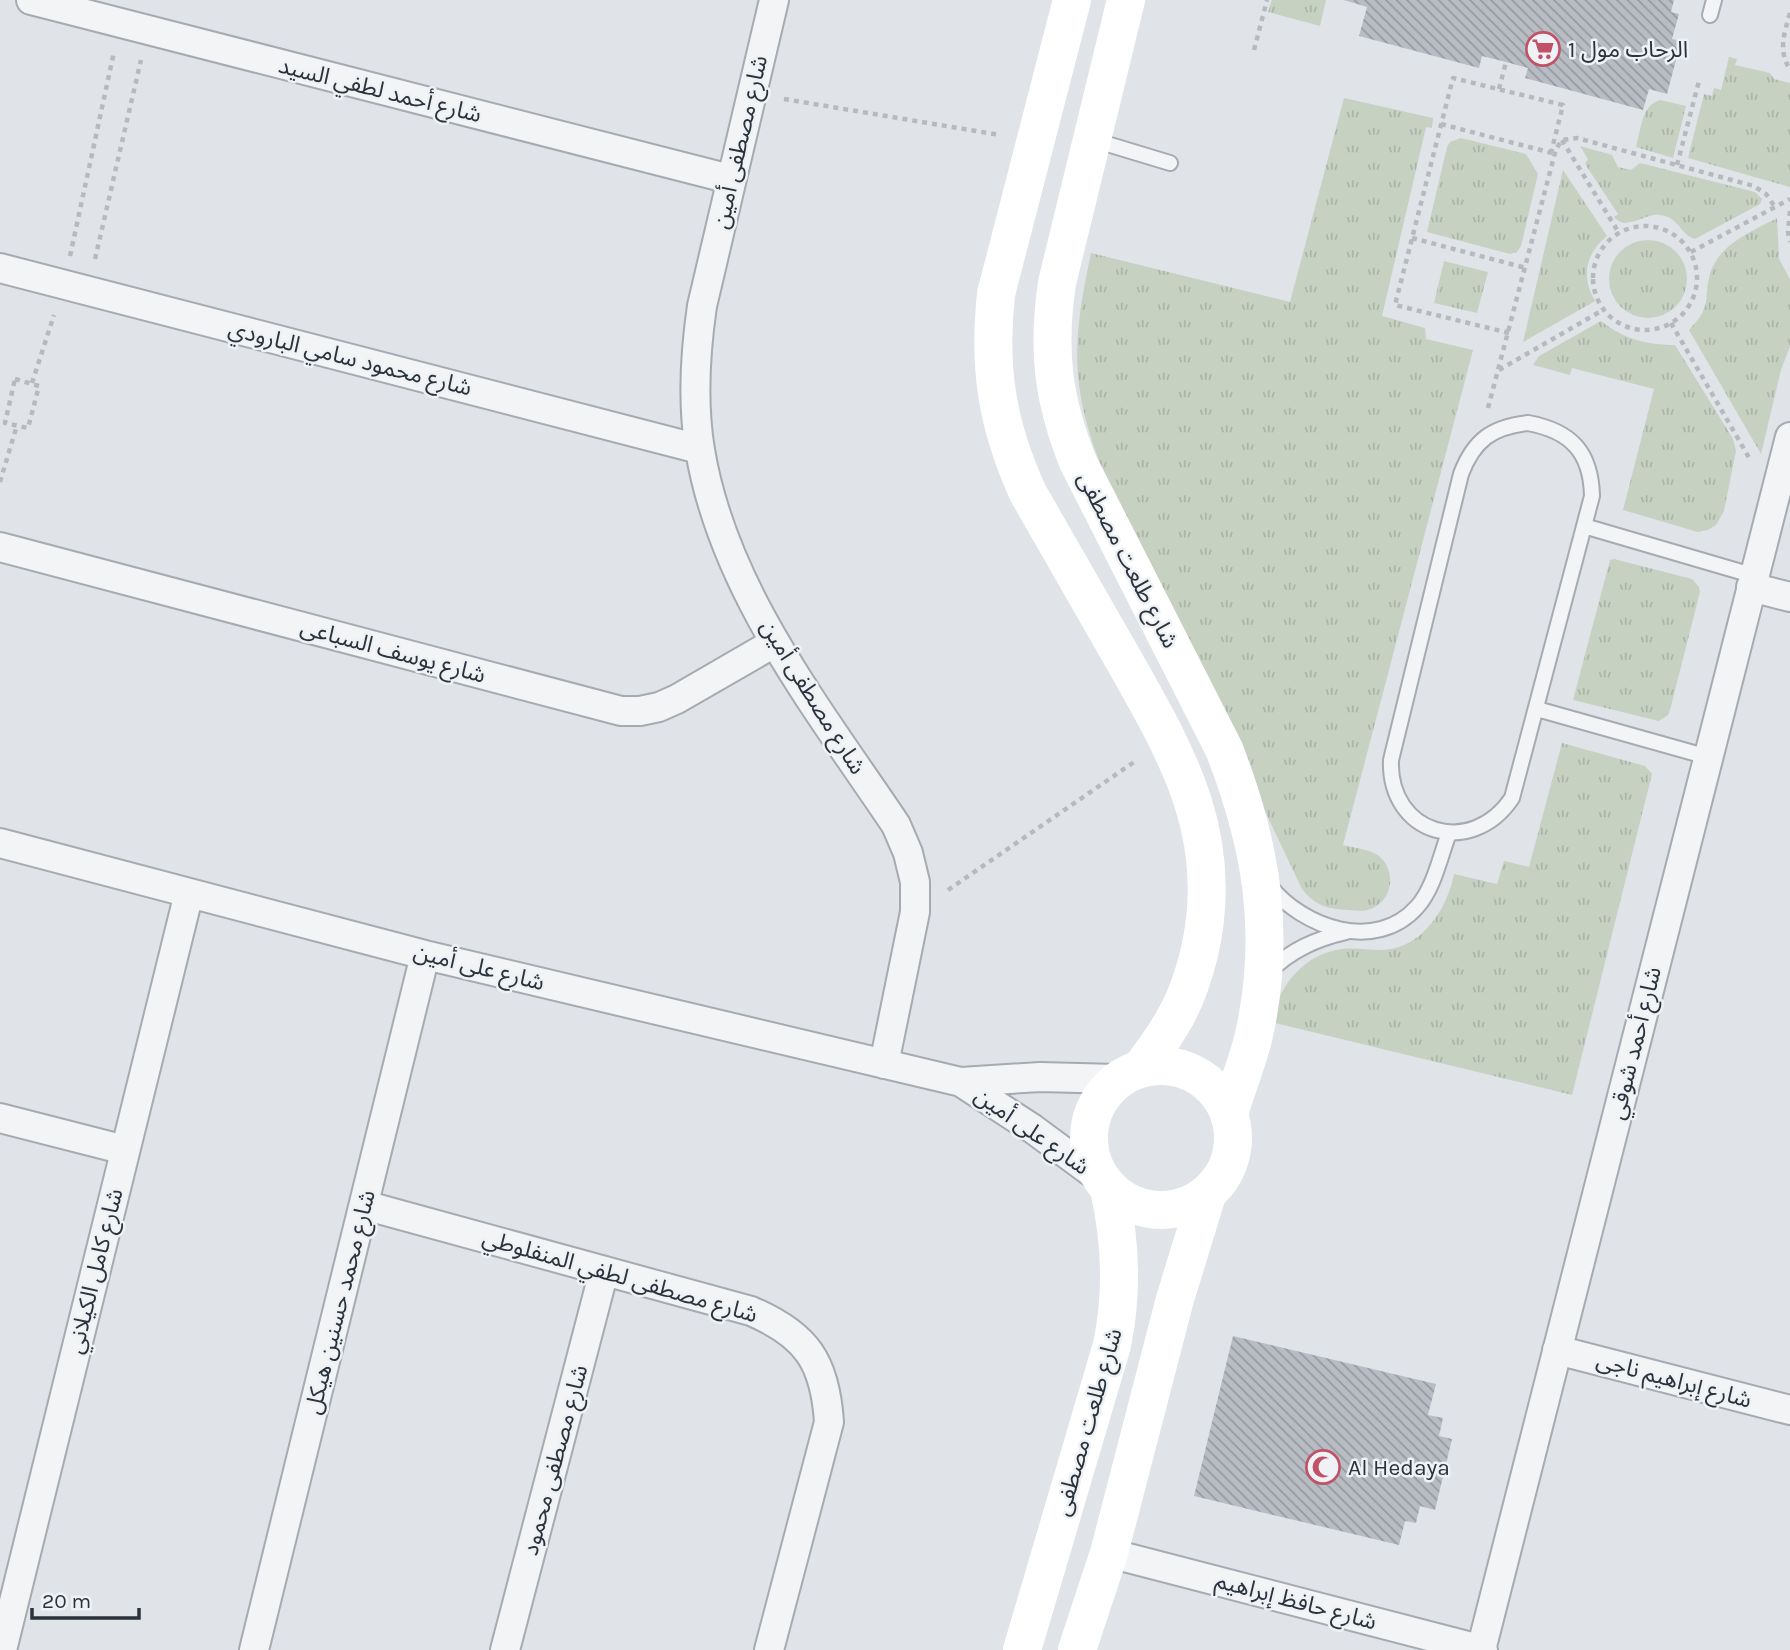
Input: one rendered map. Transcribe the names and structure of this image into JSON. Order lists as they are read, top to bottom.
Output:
{
  "streets": {
    "street": [
      "شارع أحمد لطفي السيد",
      "شارع مصطفى أمين",
      "شارع محمود سامي البارودي",
      "شارع طلعت مصطفى",
      "شارع يوسف السباعى",
      "شارع على أمين",
      "شارع أحمد شوقي",
      "شارع كامل الكيلاني",
      "شارع مصطفى لطفي المنفلوطي",
      "شارع محمد حسنين هيكل",
      "شارع إبراهيم ناجى",
      "شارع مصطفى محمود",
      "شارع حافظ إبراهيم"
    ]
  },
  "crossings": [
    ["شارع أحمد لطفي السيد", "شارع مصطفى أمين"],
    ["شارع مصطفى أمين", "شارع محمود سامي البارودي"],
    ["شارع مصطفى أمين", "شارع يوسف السباعى"],
    ["شارع مصطفى أمين", "شارع على أمين"],
    ["شارع طلعت مصطفى", "شارع على أمين"],
    ["شارع على أمين", "شارع كامل الكيلاني"],
    ["شارع على أمين", "شارع محمد حسنين هيكل"],
    ["شارع أحمد شوقي", "شارع إبراهيم ناجى"],
    ["شارع أحمد شوقي", "شارع حافظ إبراهيم"],
    ["شارع مصطفى لطفي المنفلوطي", "شارع محمد حسنين هيكل"],
    ["شارع مصطفى لطفي المنفلوطي", "شارع مصطفى محمود"]
  ],
  "places": {
    "supermarket": ["الرحاب مول 1"],
    "mosque": ["Al Hedaya"]
  },
  "scale_bar": "20 m"
}
